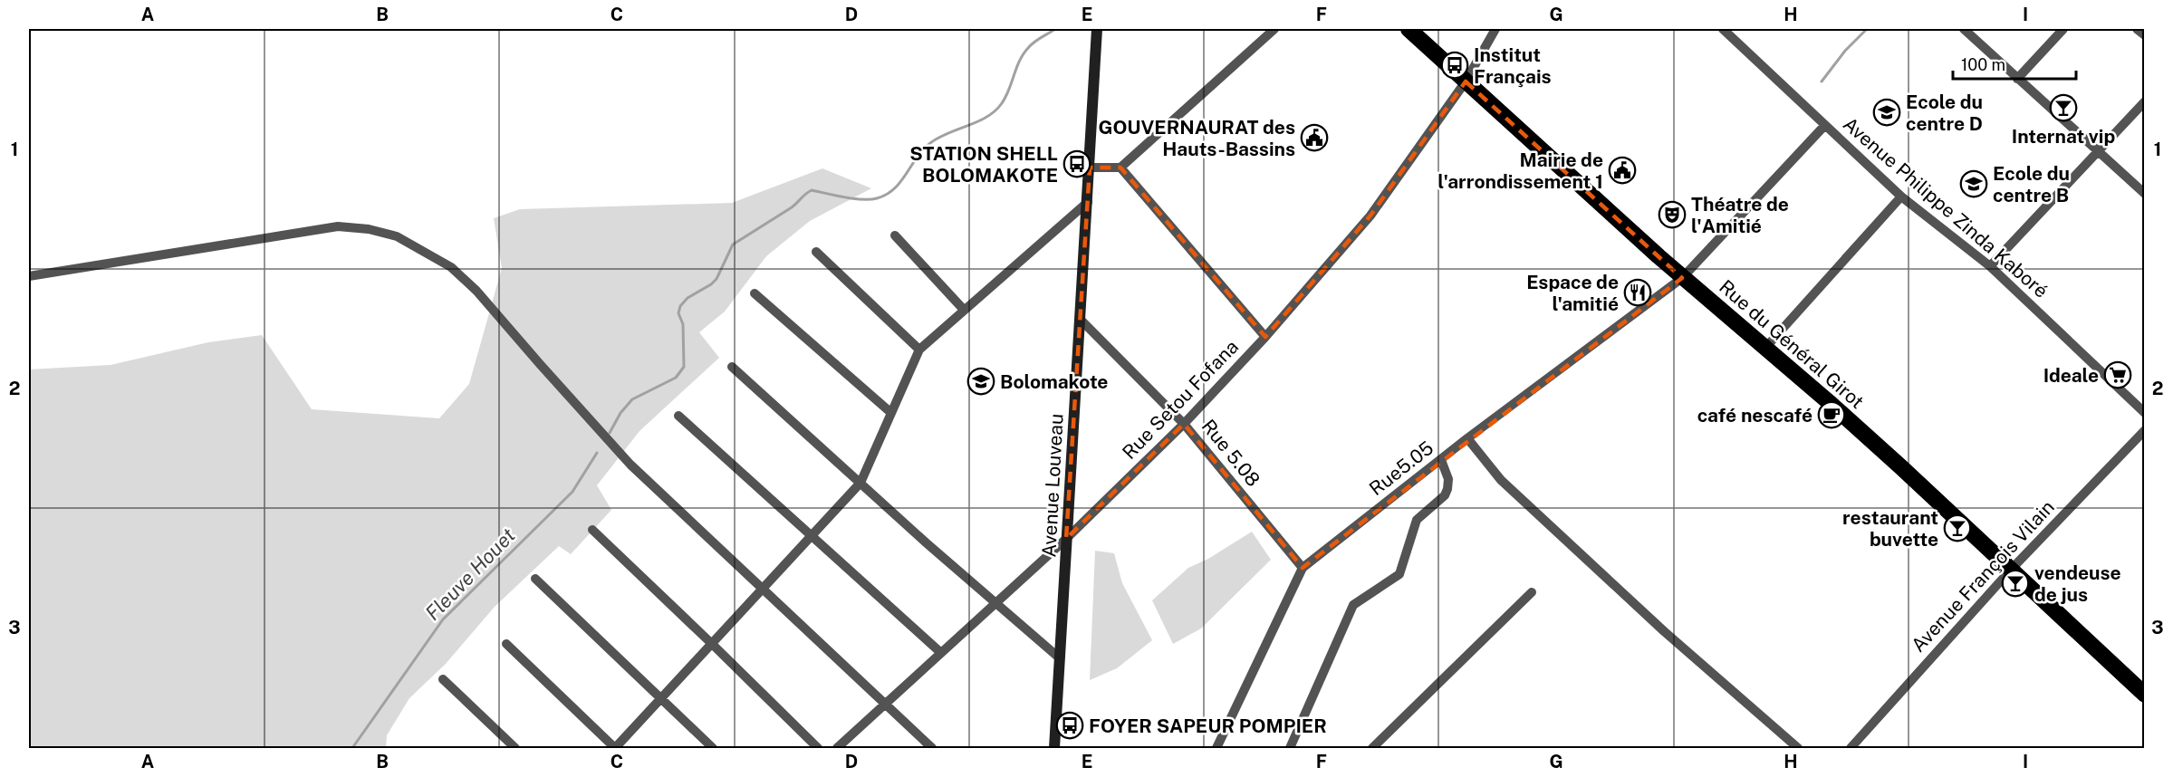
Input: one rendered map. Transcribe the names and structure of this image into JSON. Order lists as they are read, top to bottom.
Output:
{
  "streets": {
    "highway": ["Rue du Général Girot"],
    "main road": ["Avenue Louveau"],
    "street": [
      "Avenue Philippe Zinda Kaboré",
      "Rue Setou Fofana",
      "Rue 5.08",
      "Rue5.05",
      "Avenue François Vilain"
    ]
  },
  "crossings": [
    ["Avenue Philippe Zinda Kaboré", "Rue5.05"],
    ["Rue du Général Girot", "Rue Setou Fofana"],
    ["Rue du Général Girot", "Rue5.05"],
    ["Rue du Général Girot", "Avenue François Vilain"],
    ["Rue Setou Fofana", "Rue 5.08"],
    ["Rue Setou Fofana", "Avenue Louveau"],
    ["Rue 5.08", "Rue5.05"],
    ["Rue 5.08", "Avenue Louveau"]
  ],
  "water": ["Fleuve Houet"],
  "places": {
    "bus stop": ["Institut Français", "STATION SHELL BOLOMAKOTE", "FOYER SAPEUR POMPIER"],
    "bar": ["Internat vip", "restaurant buvette", "vendeuse de jus"],
    "school or university": ["Ecole du centre D", "Ecole du centre B", "Bolomakote"],
    "public building": ["GOUVERNAURAT des Hauts-Bassins", "Mairie de l'arrondissement 1"],
    "theatre": ["Théatre de l'Amitié"],
    "restaurant": ["Espace de l'amitié"],
    "supermarket": ["Ideale"],
    "cafe": ["café nescafé"]
  },
  "scale_bar": "100 m",
  "grid": {
    "columns": [
      "A",
      "B",
      "C",
      "D",
      "E",
      "F",
      "G",
      "H",
      "I"
    ],
    "rows": ["1", "2", "3"]
  }
}
